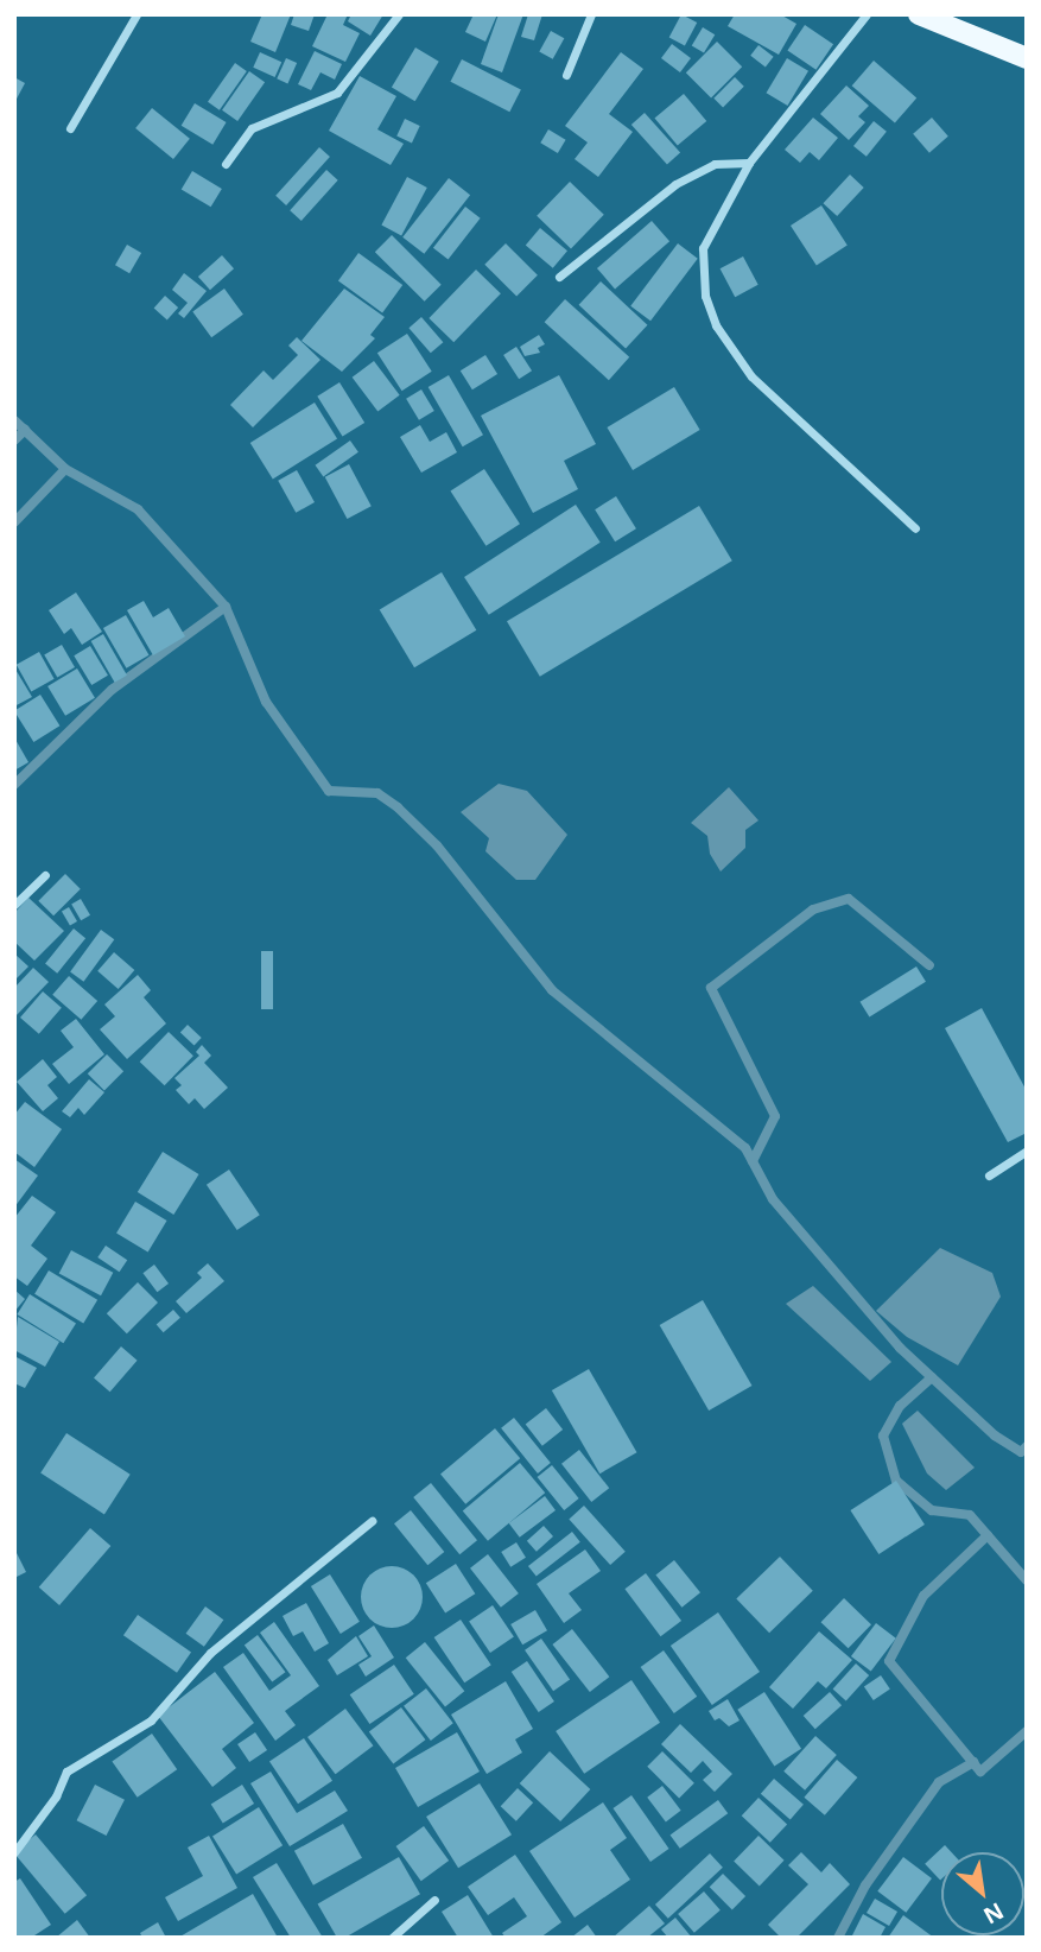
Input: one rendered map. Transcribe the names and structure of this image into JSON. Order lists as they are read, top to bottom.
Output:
{
  "north": "bottom right"
}
